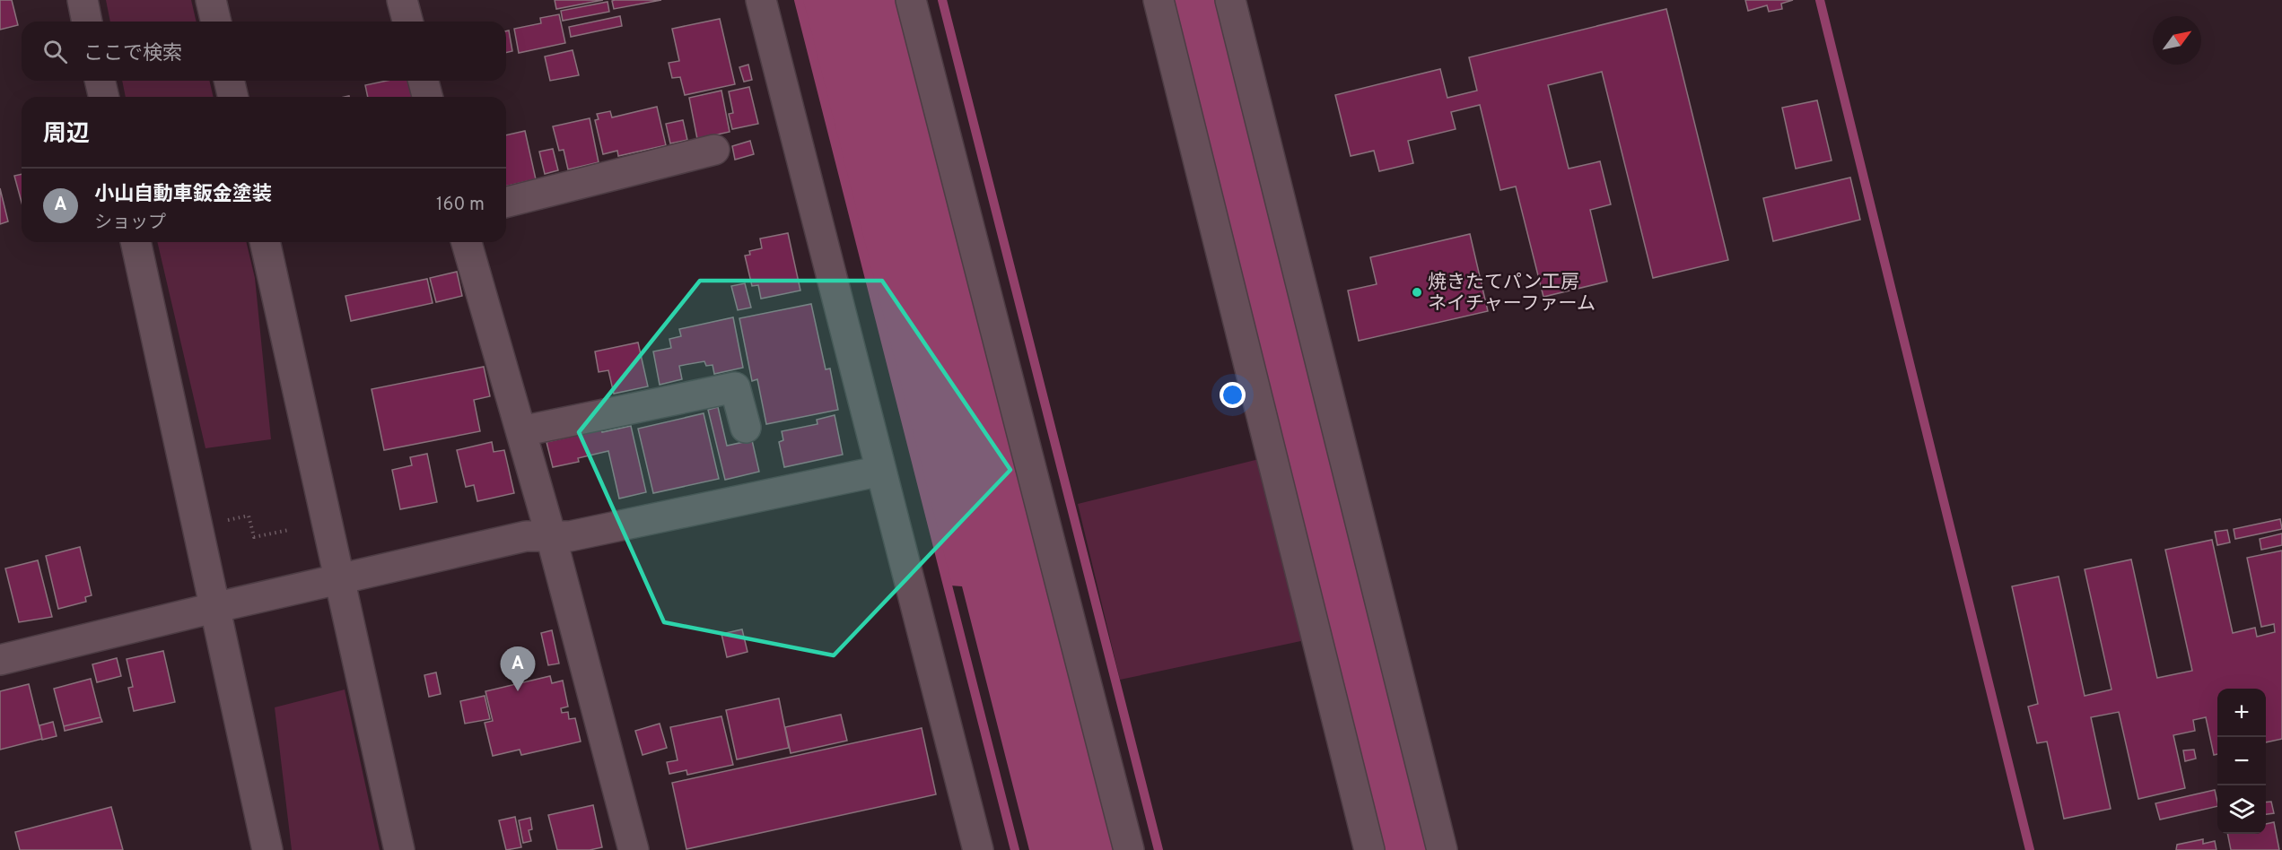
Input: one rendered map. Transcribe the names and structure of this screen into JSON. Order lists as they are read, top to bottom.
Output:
{
  "places": ["焼きたてパン工房 ネイチャーファーム"],
  "north": "top right",
  "page": {
    "search": "ここで検索",
    "heading": "周辺",
    "list": [
      {
        "mark": "A",
        "name": "小山自動車鈑金塗装",
        "note": "ショップ",
        "value": "160 m"
      }
    ],
    "pins": "A",
    "map_buttons": ["+", "−"]
  }
}
